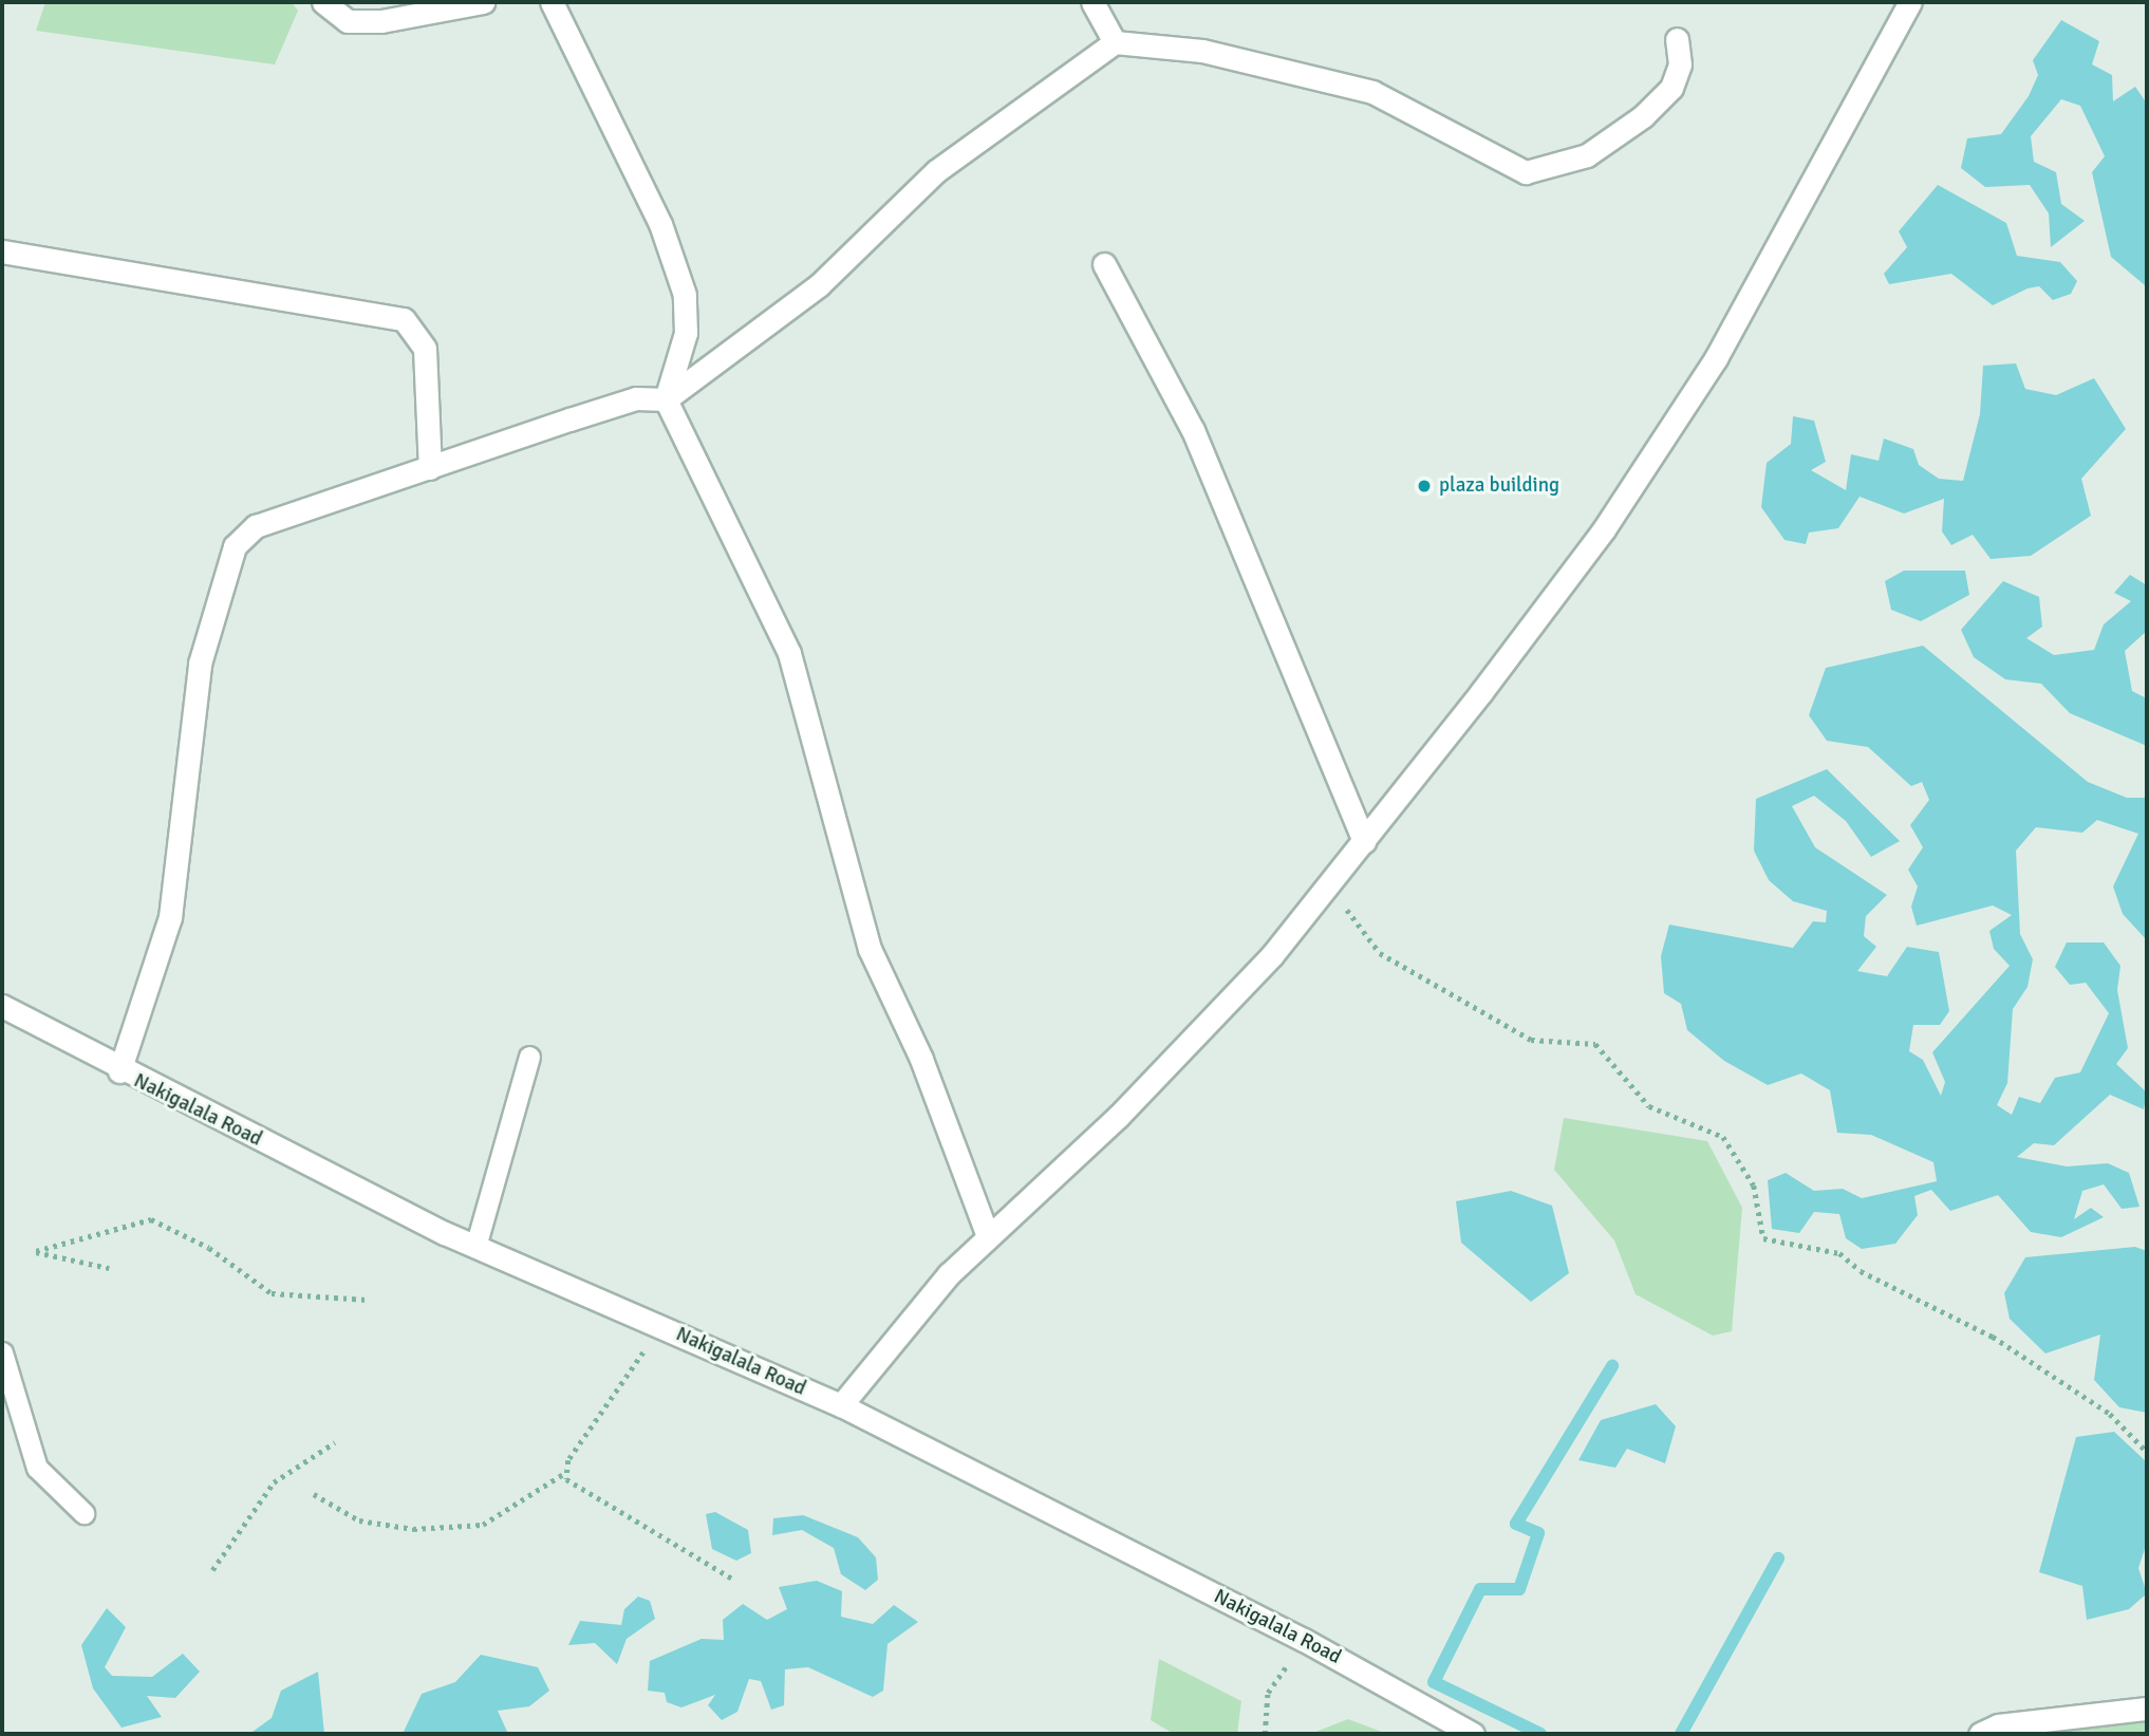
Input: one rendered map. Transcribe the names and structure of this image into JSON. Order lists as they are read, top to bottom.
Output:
{
  "streets": {
    "street": ["Nakigalala Road"]
  },
  "places": ["plaza building"]
}
